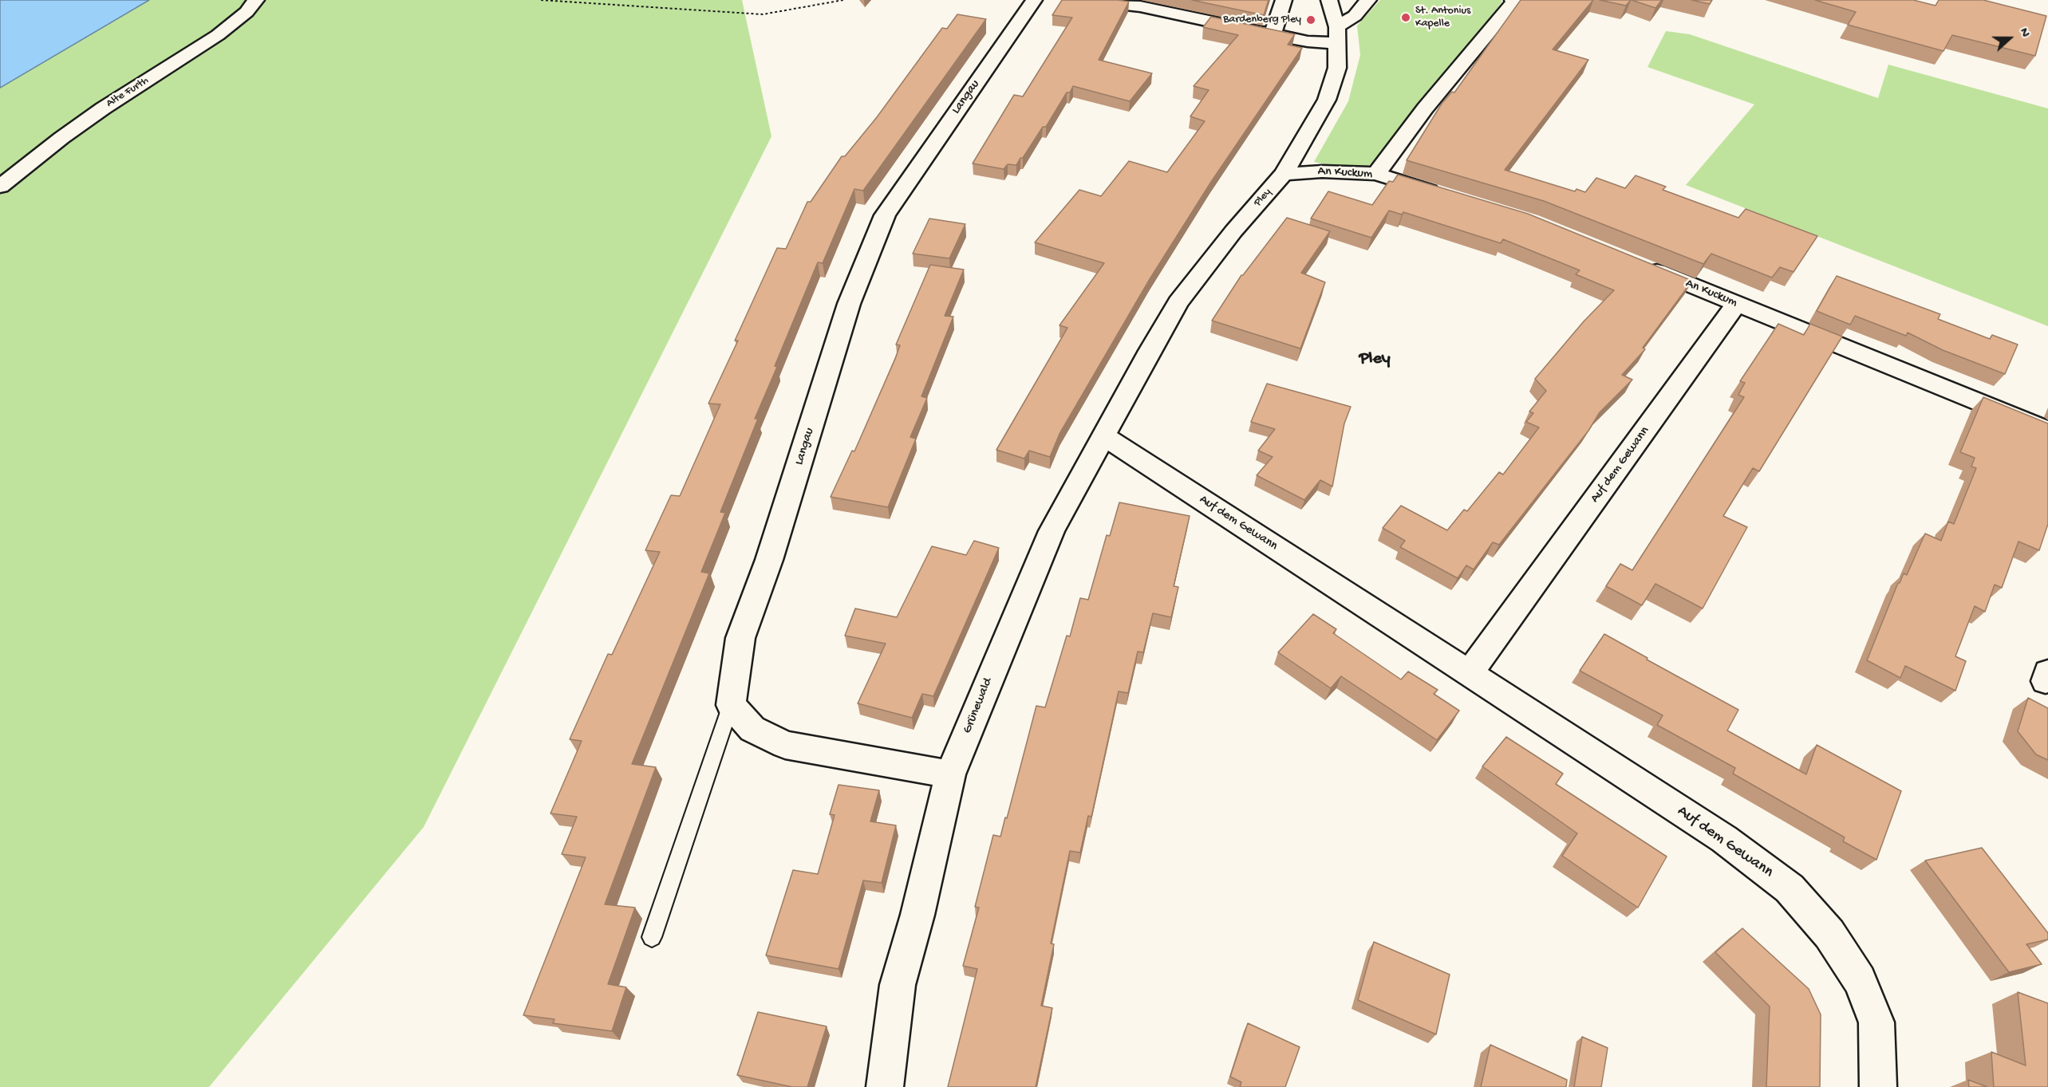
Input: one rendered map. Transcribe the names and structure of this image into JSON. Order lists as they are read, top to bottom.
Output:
{
  "streets": {
    "street": [
      "Alte Furth",
      "Langau",
      "An Kuckum",
      "Pley",
      "Auf dem Gewann",
      "Grünewald"
    ]
  },
  "crossings": [
    ["An Kuckum", "Pley"],
    ["An Kuckum", "Auf dem Gewann"],
    ["Pley", "Grünewald"],
    ["Auf dem Gewann", "Grünewald"]
  ],
  "districts": ["Pley"],
  "places": ["St. Antonius Kapelle", "Bardenberg Pley"],
  "north": "right"
}
